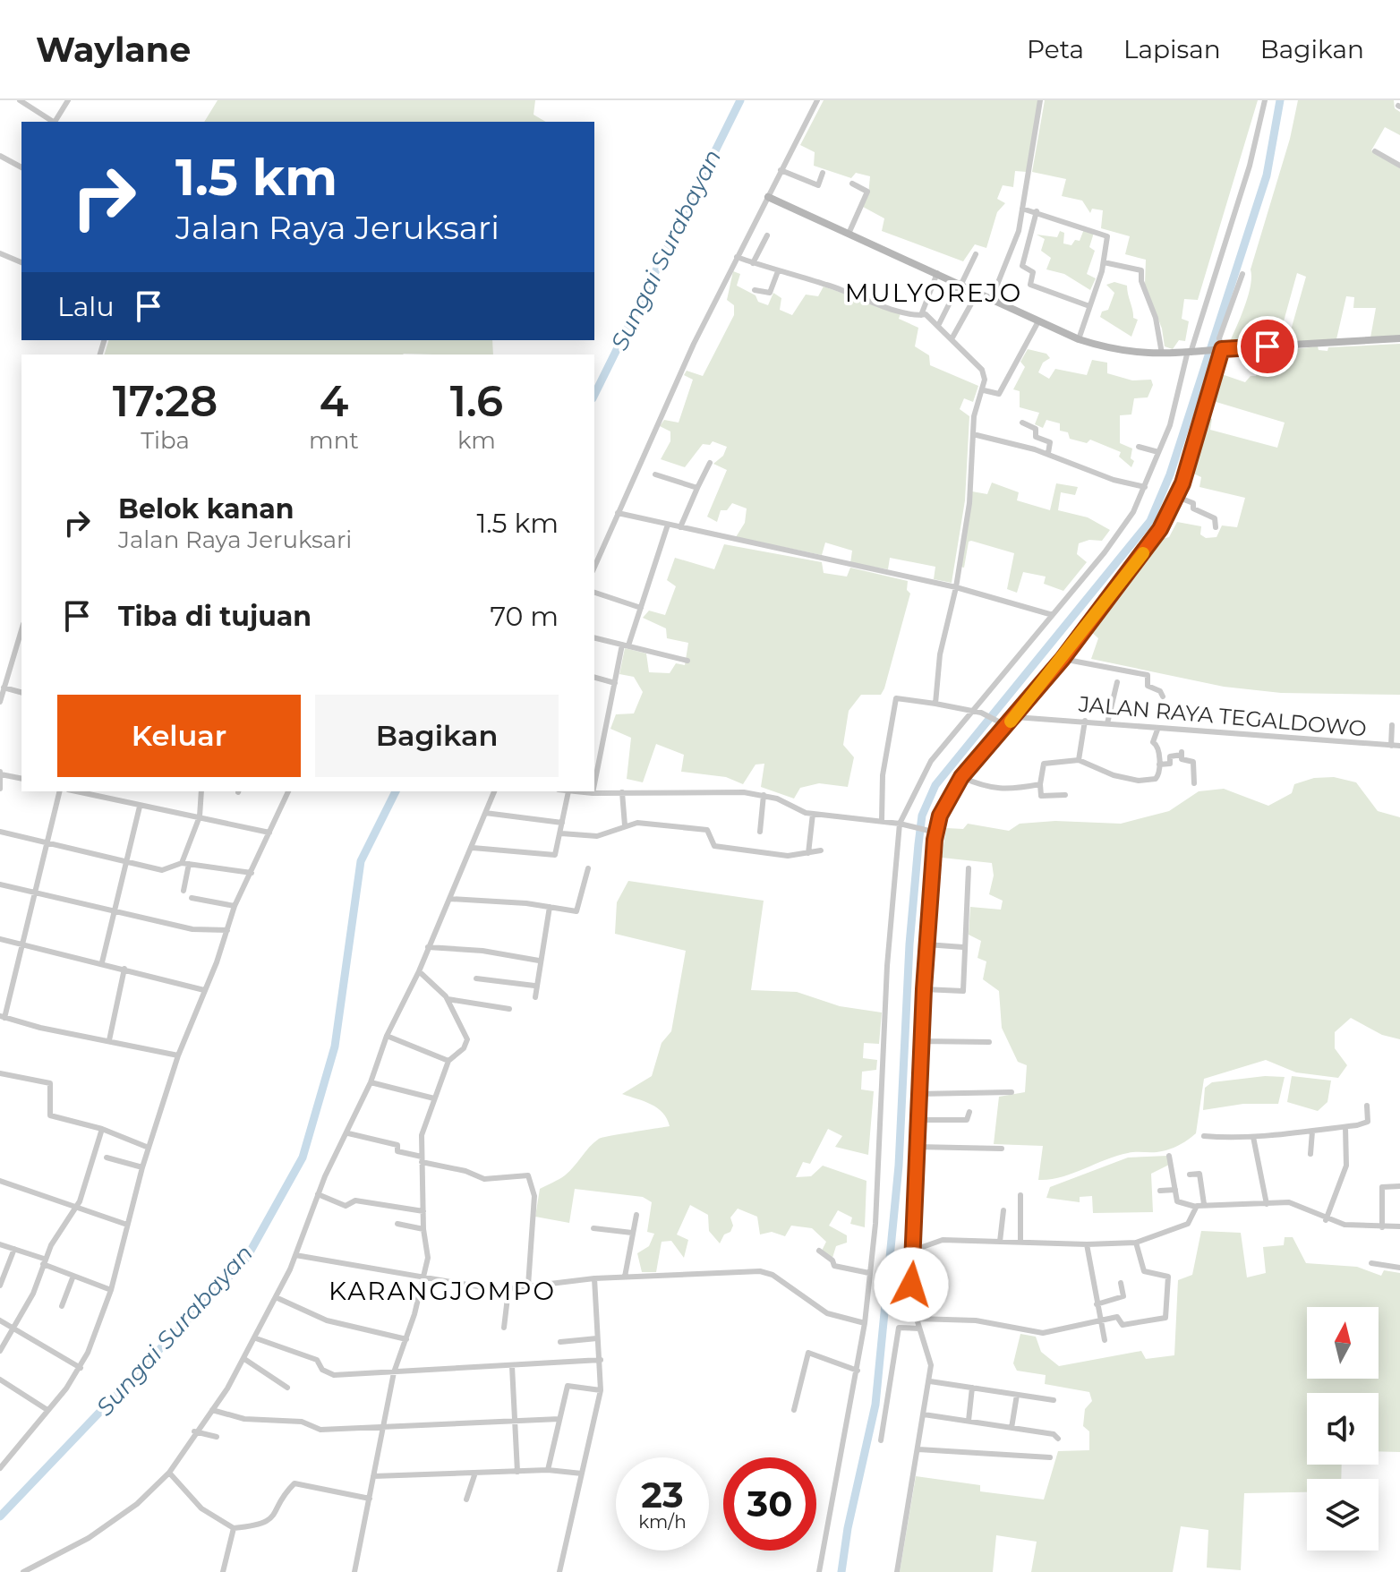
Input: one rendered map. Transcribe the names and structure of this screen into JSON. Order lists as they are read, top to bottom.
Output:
{
  "streets": {
    "street": ["JALAN RAYA TEGALDOWO"]
  },
  "districts": ["MULYOREJO", "KARANGJOMPO"],
  "water": ["Sungai Surabayan"],
  "north": "top",
  "page": {
    "header": "Waylane",
    "nav": ["Peta", "Lapisan", "Bagikan"],
    "turn": ["1.5 km", "Jalan Raya Jeruksari"],
    "then": "Lalu",
    "eta": [
      "17:28",
      "Tiba",
      "4",
      "mnt",
      "1.6",
      "km"
    ],
    "list": [
      {
        "name": "Belok kanan",
        "note": "Jalan Raya Jeruksari",
        "value": "1.5 km"
      },
      {
        "name": "Tiba di tujuan",
        "value": "70 m"
      }
    ],
    "buttons": ["Keluar", "Bagikan"],
    "speed": "23 km/h",
    "limit": "30"
  }
}
